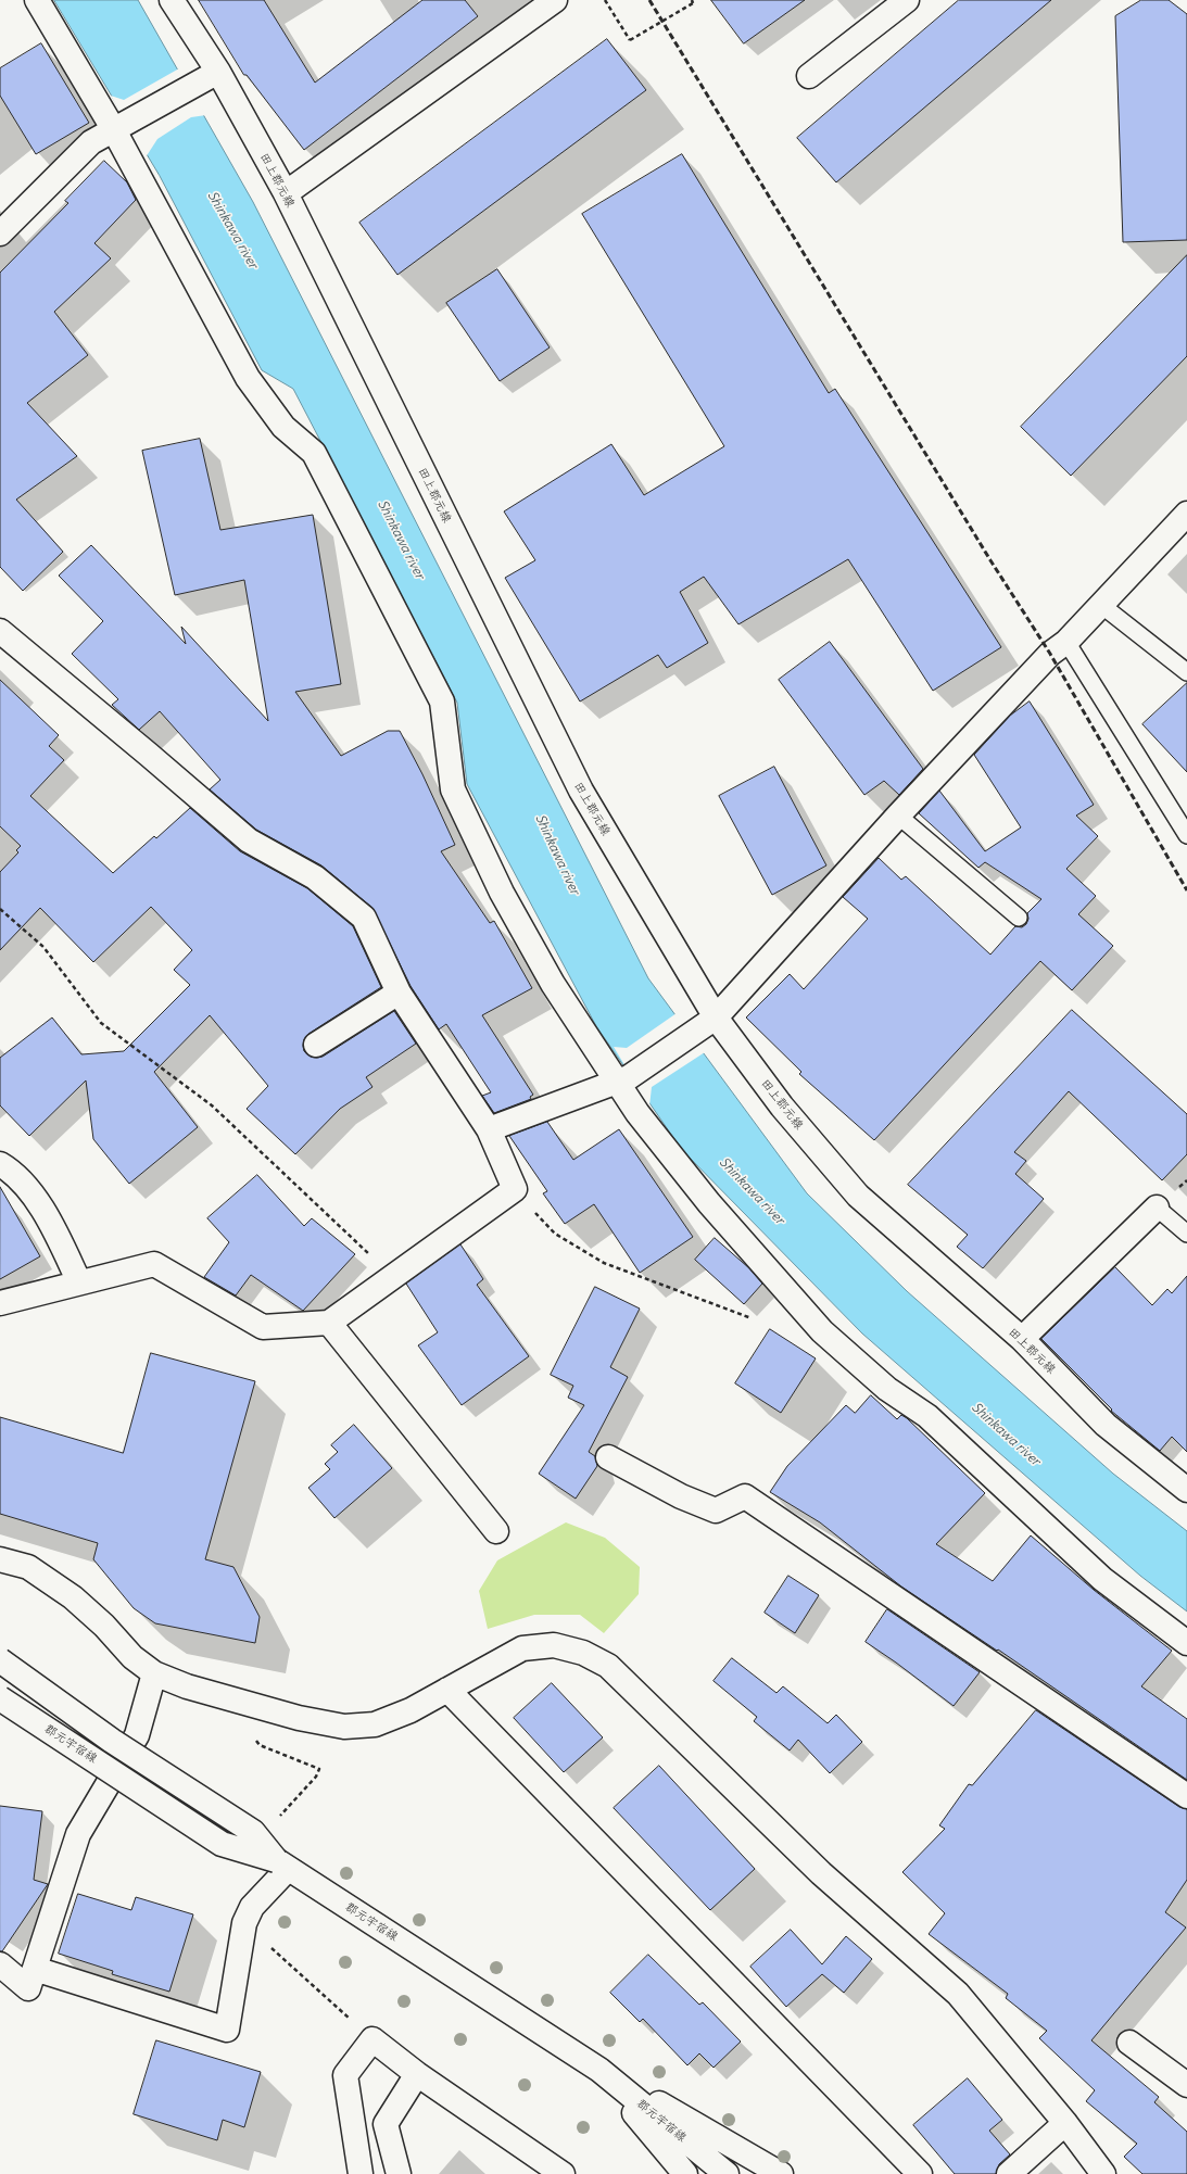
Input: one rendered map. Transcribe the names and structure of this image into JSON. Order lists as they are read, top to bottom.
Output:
{
  "streets": {
    "street": ["田上郡元線", "郡元宇宿線"]
  },
  "water": ["Shinkawa river"]
}
